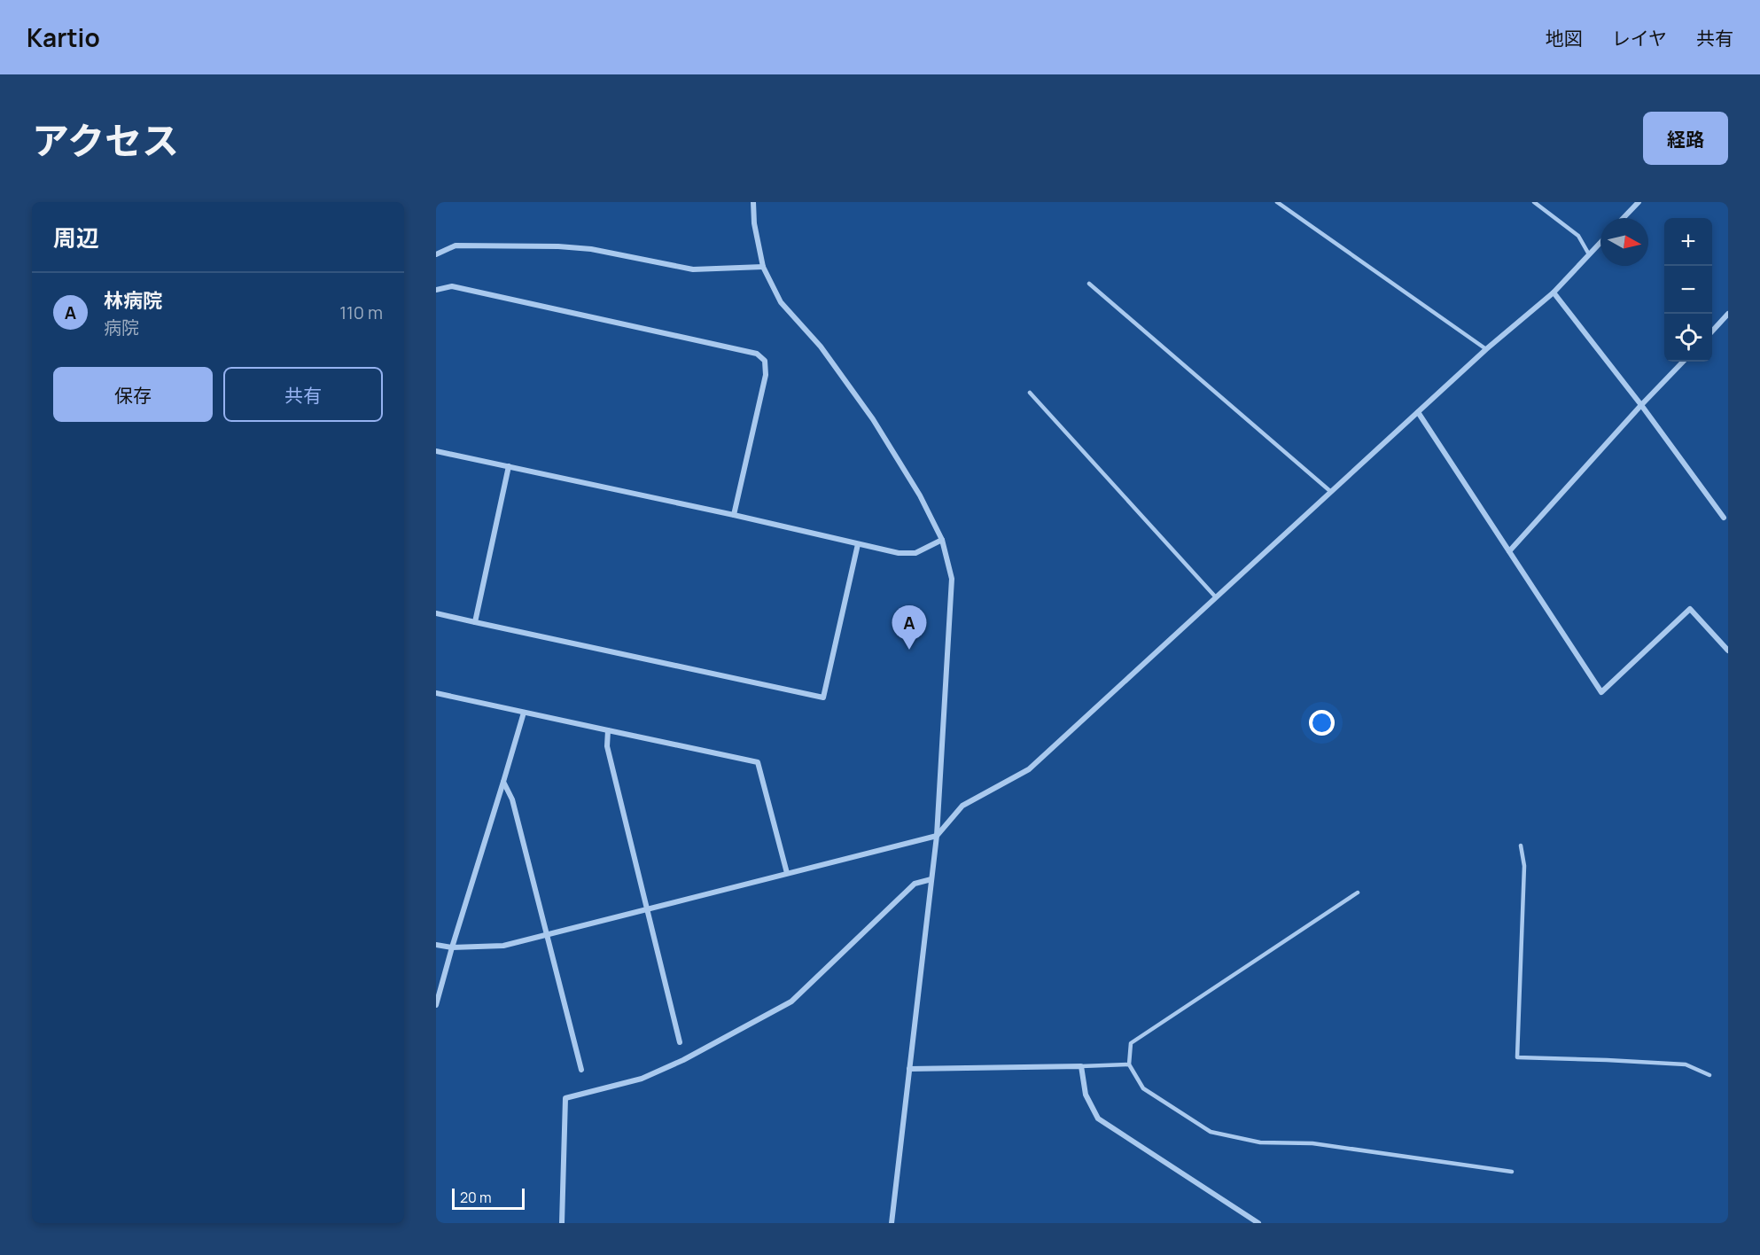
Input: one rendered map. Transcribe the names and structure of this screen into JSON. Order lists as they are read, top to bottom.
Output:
{
  "scale_bar": "20 m",
  "north": "right",
  "page": {
    "header": "Kartio",
    "nav": ["地図", "レイヤ", "共有"],
    "title": "アクセス",
    "buttons": [
      "経路",
      ["保存", "共有"]
    ],
    "heading": "周辺",
    "map_buttons": ["+", "−"],
    "list": [
      {
        "mark": "A",
        "name": "林病院",
        "note": "病院",
        "value": "110 m"
      }
    ],
    "pins": "A",
    "scale": "20 m"
  }
}
